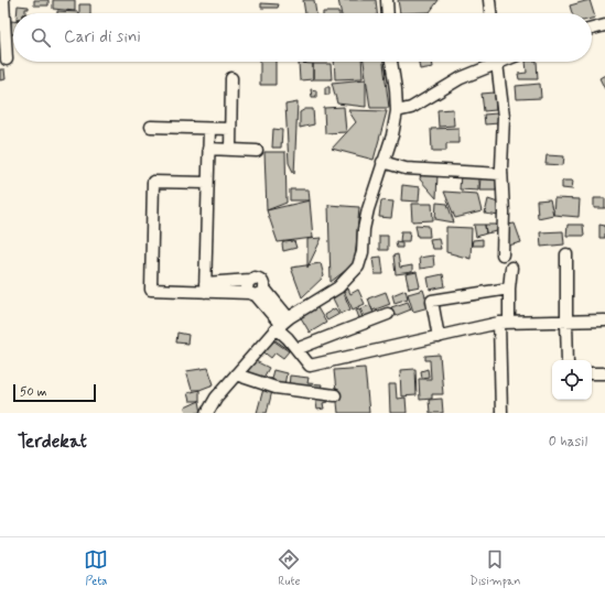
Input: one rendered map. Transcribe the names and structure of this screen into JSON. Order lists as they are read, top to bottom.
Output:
{
  "scale_bar": "50 m",
  "page": {
    "search": "Cari di sini",
    "scale": "50 m",
    "heading": ["Terdekat", "0 hasil"],
    "nav": ["Peta", "Rute", "Disimpan"]
  }
}
